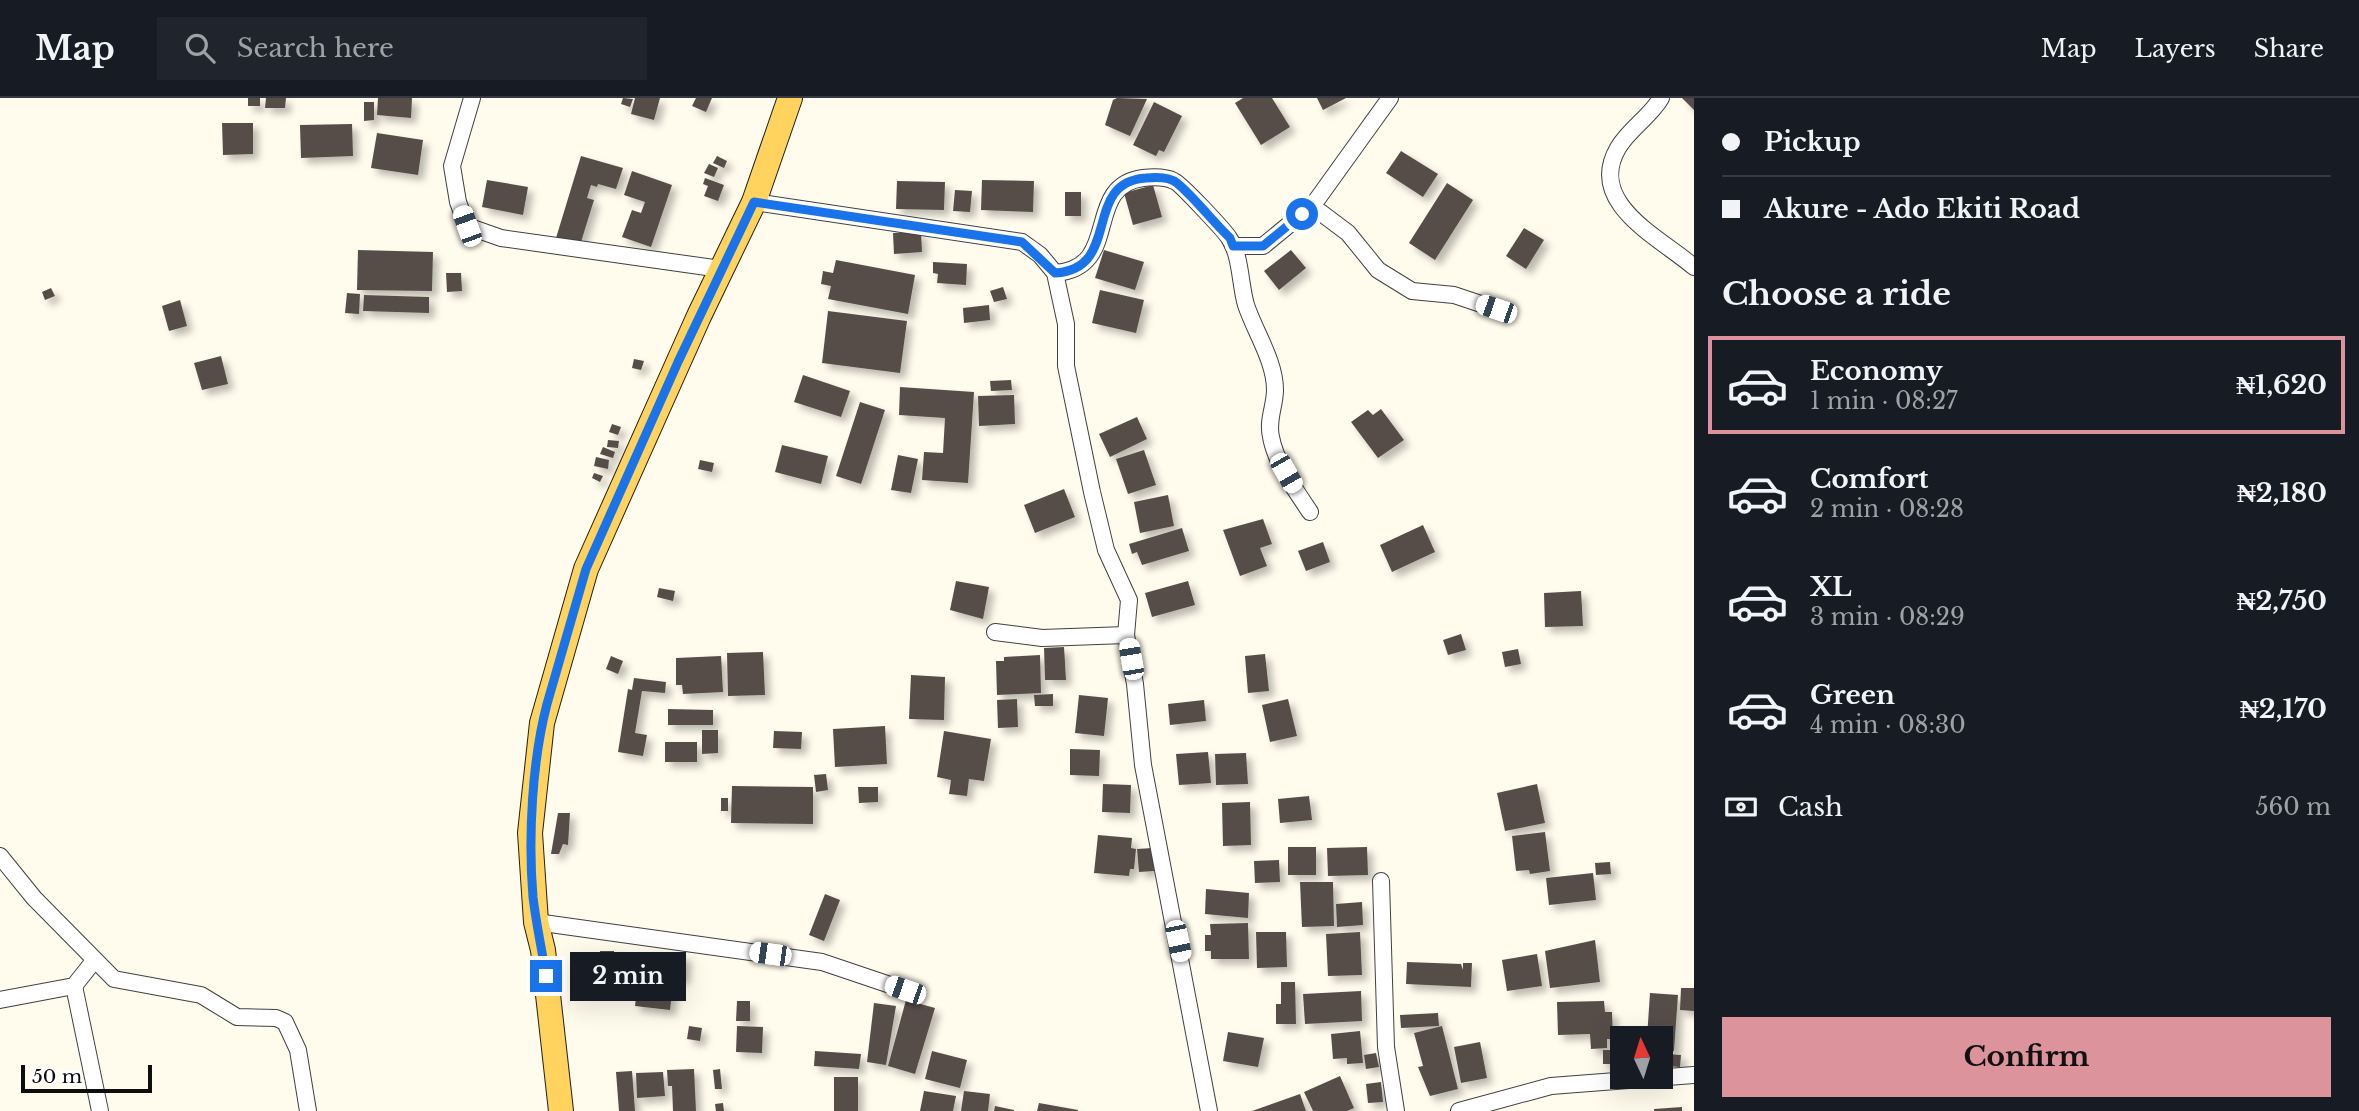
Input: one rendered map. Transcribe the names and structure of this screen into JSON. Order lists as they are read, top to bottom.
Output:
{
  "scale_bar": "50 m",
  "north": "top",
  "page": {
    "header": "Map",
    "search": "Search here",
    "nav": ["Map", "Layers", "Share"],
    "banner": ["Pickup", "Akure - Ado Ekiti Road"],
    "heading": "Choose a ride",
    "list": [
      {
        "name": "Economy",
        "note": "1 min · 08:27",
        "value": "₦1,620"
      },
      {
        "name": "Comfort",
        "note": "2 min · 08:28",
        "value": "₦2,180"
      },
      {
        "name": "XL",
        "note": "3 min · 08:29",
        "value": "₦2,750"
      },
      {
        "name": "Green",
        "note": "4 min · 08:30",
        "value": "₦2,170"
      }
    ],
    "pay": ["Cash", "560 m"],
    "bubble": "2 min",
    "buttons": "Confirm",
    "scale": "50 m"
  }
}
